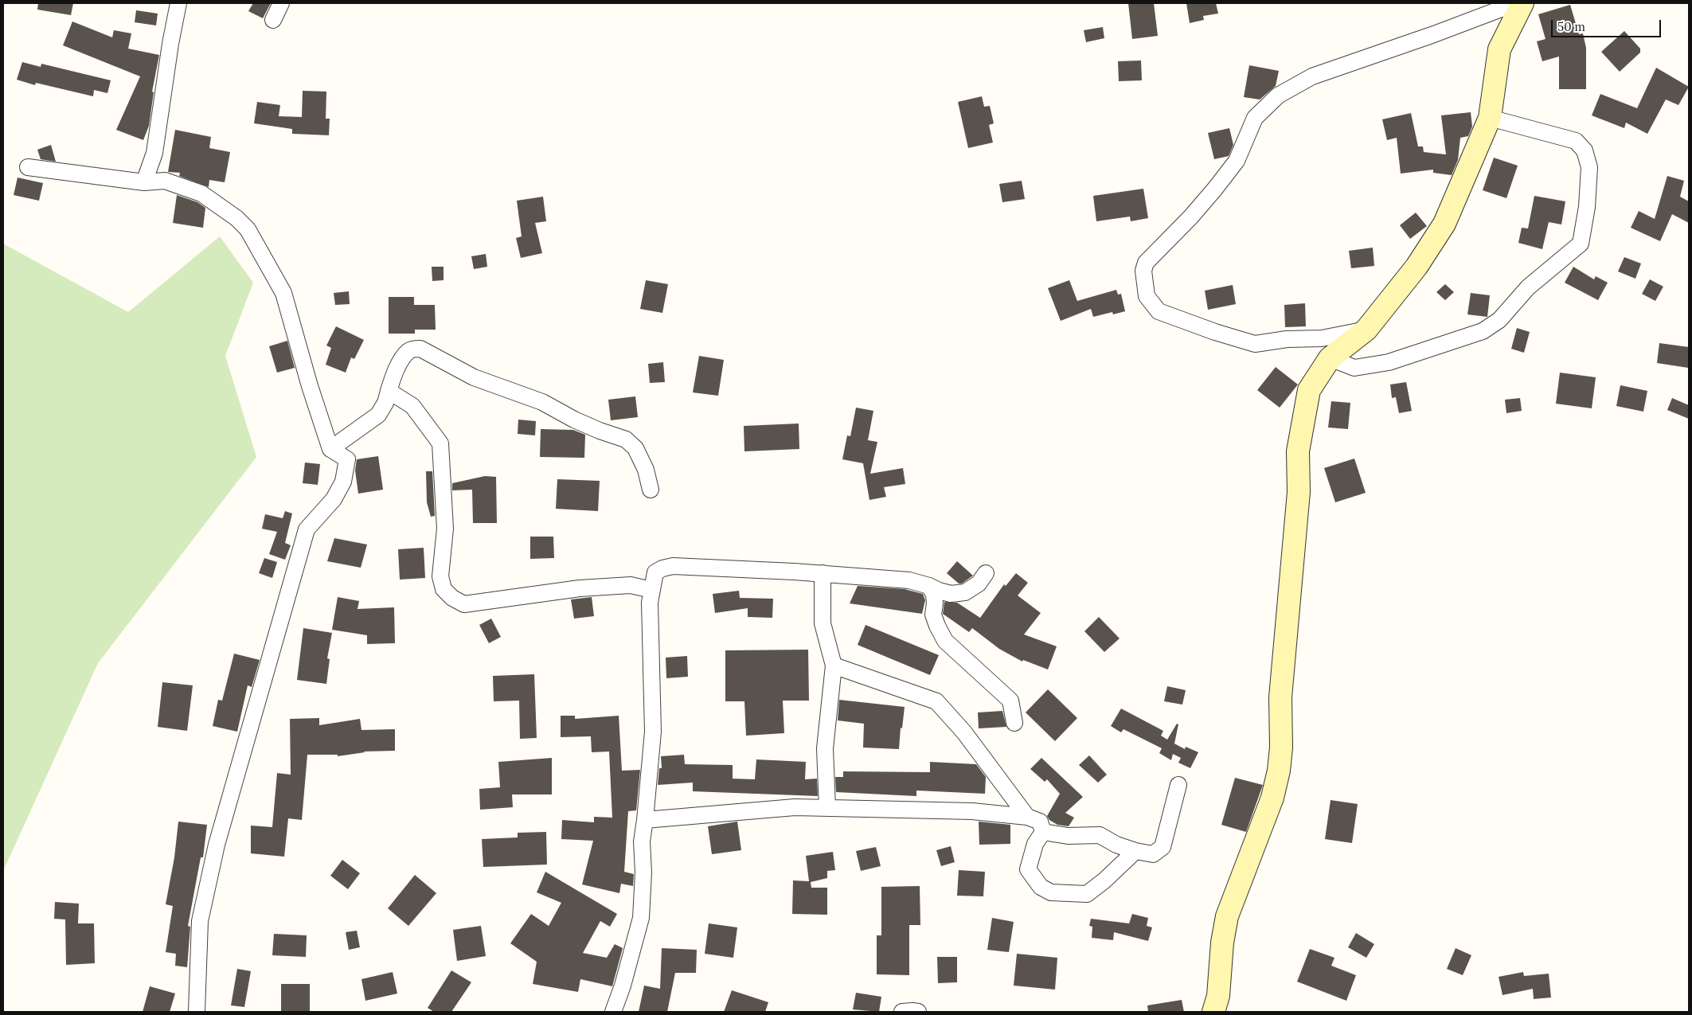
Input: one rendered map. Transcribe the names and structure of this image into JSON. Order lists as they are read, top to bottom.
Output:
{
  "scale_bar": "50 m"
}
